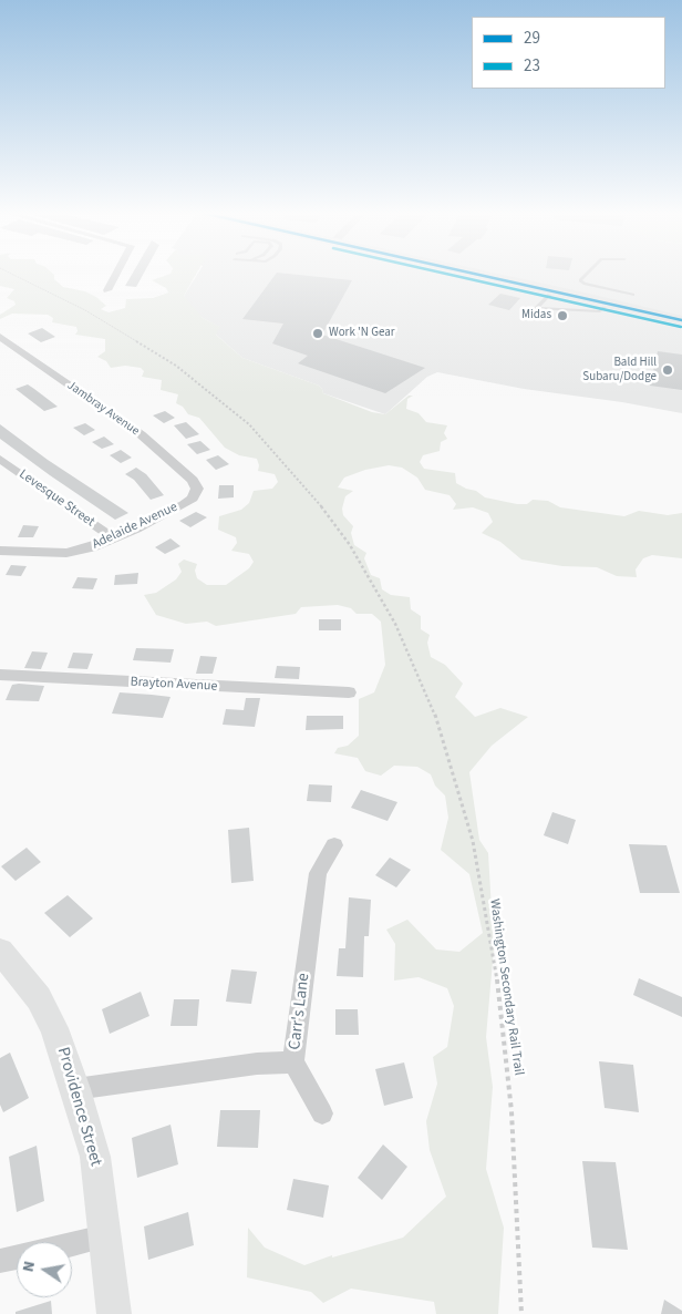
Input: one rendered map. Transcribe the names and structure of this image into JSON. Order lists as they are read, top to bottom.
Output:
{
  "streets": {
    "main road": ["Providence Street"],
    "street": [
      "Jambray Avenue",
      "Levesque Street",
      "Adelaide Avenue",
      "Brayton Avenue",
      "Carr's Lane"
    ],
    "path": ["Washington Secondary Rail Trail"]
  },
  "crossings": [
    ["Jambray Avenue", "Adelaide Avenue"],
    ["Levesque Street", "Adelaide Avenue"],
    ["Carr's Lane", "Providence Street"]
  ],
  "places": ["Midas", "Work 'N Gear", "Bald Hill Subaru/Dodge"],
  "lines": ["transit line 29", "transit line 23"],
  "legend": ["29", "23"],
  "north": "left"
}
